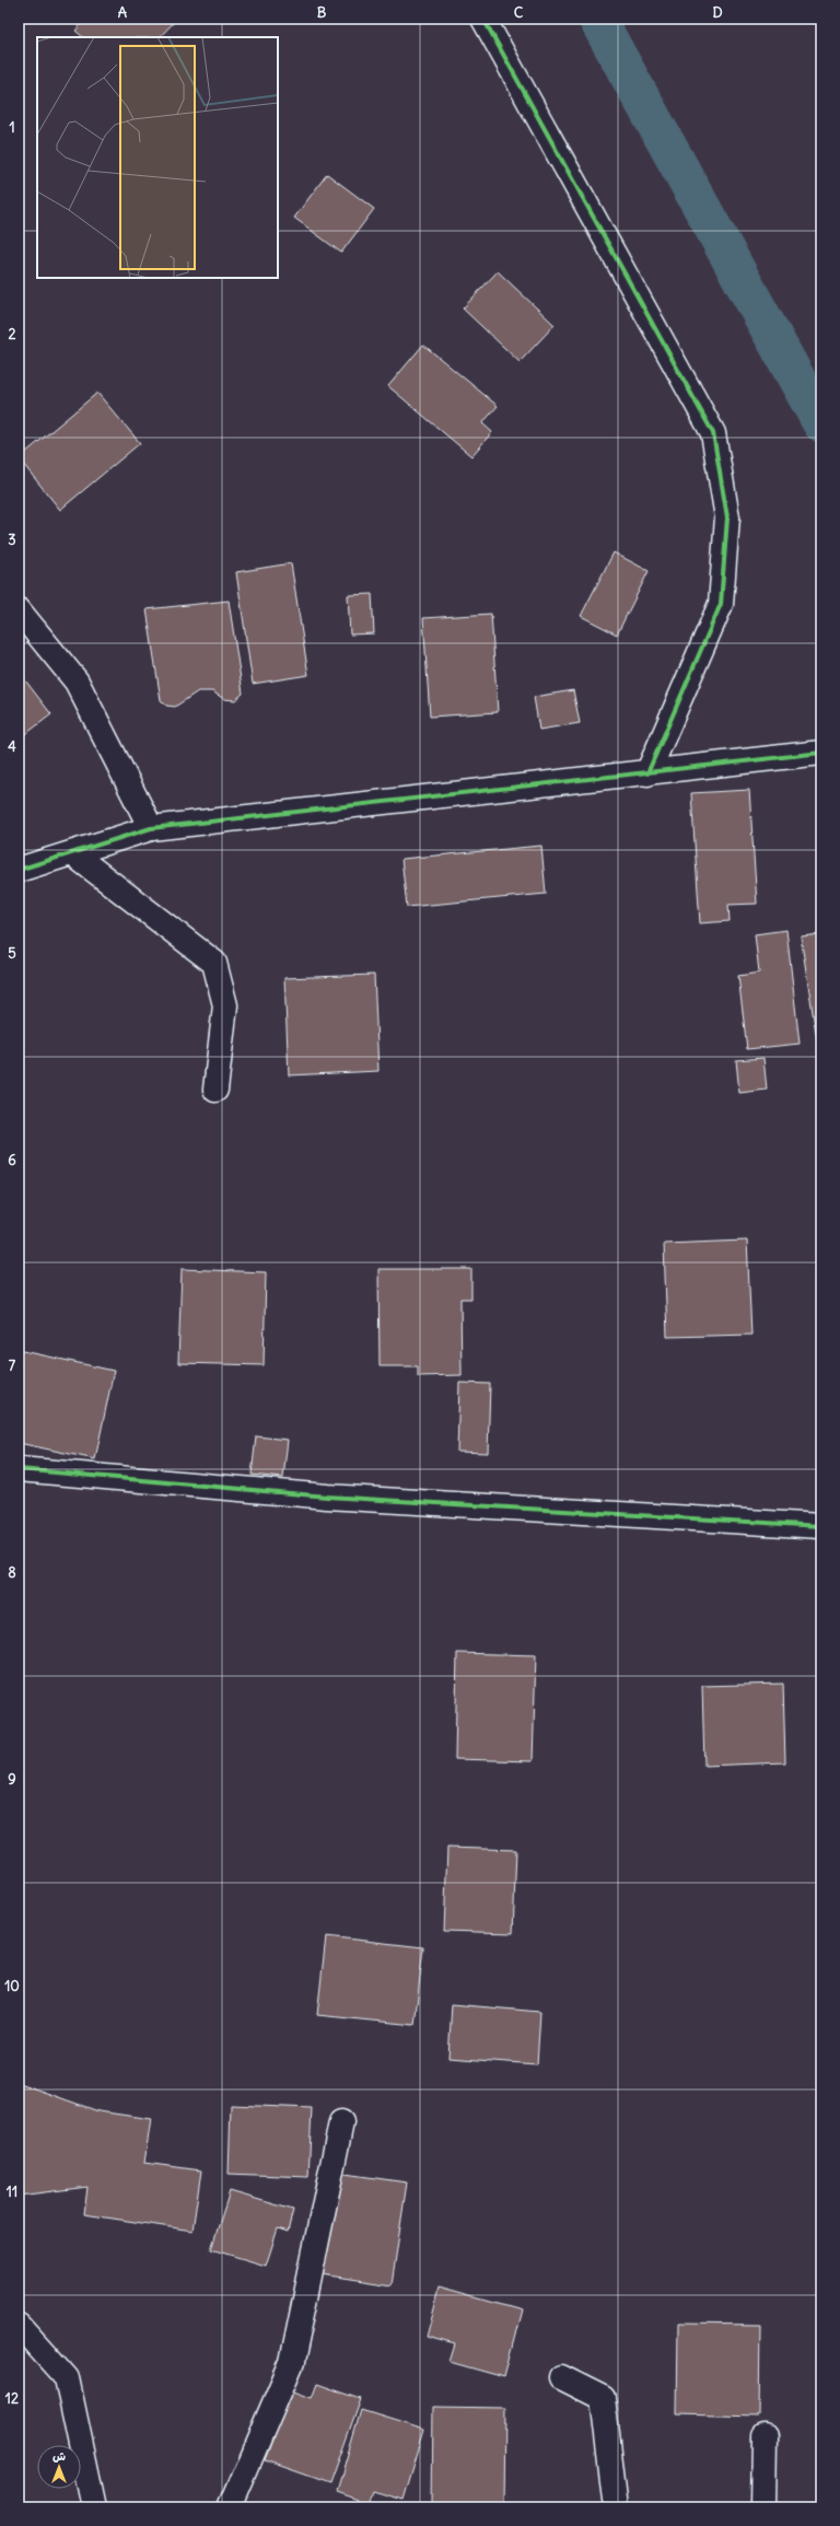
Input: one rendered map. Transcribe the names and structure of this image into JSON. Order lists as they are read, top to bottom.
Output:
{
  "north": "top",
  "grid": {
    "columns": [
      "A",
      "B",
      "C",
      "D"
    ],
    "rows": [
      "1",
      "2",
      "3",
      "4",
      "5",
      "6",
      "7",
      "8",
      "9",
      "10",
      "11",
      "12"
    ]
  }
}
